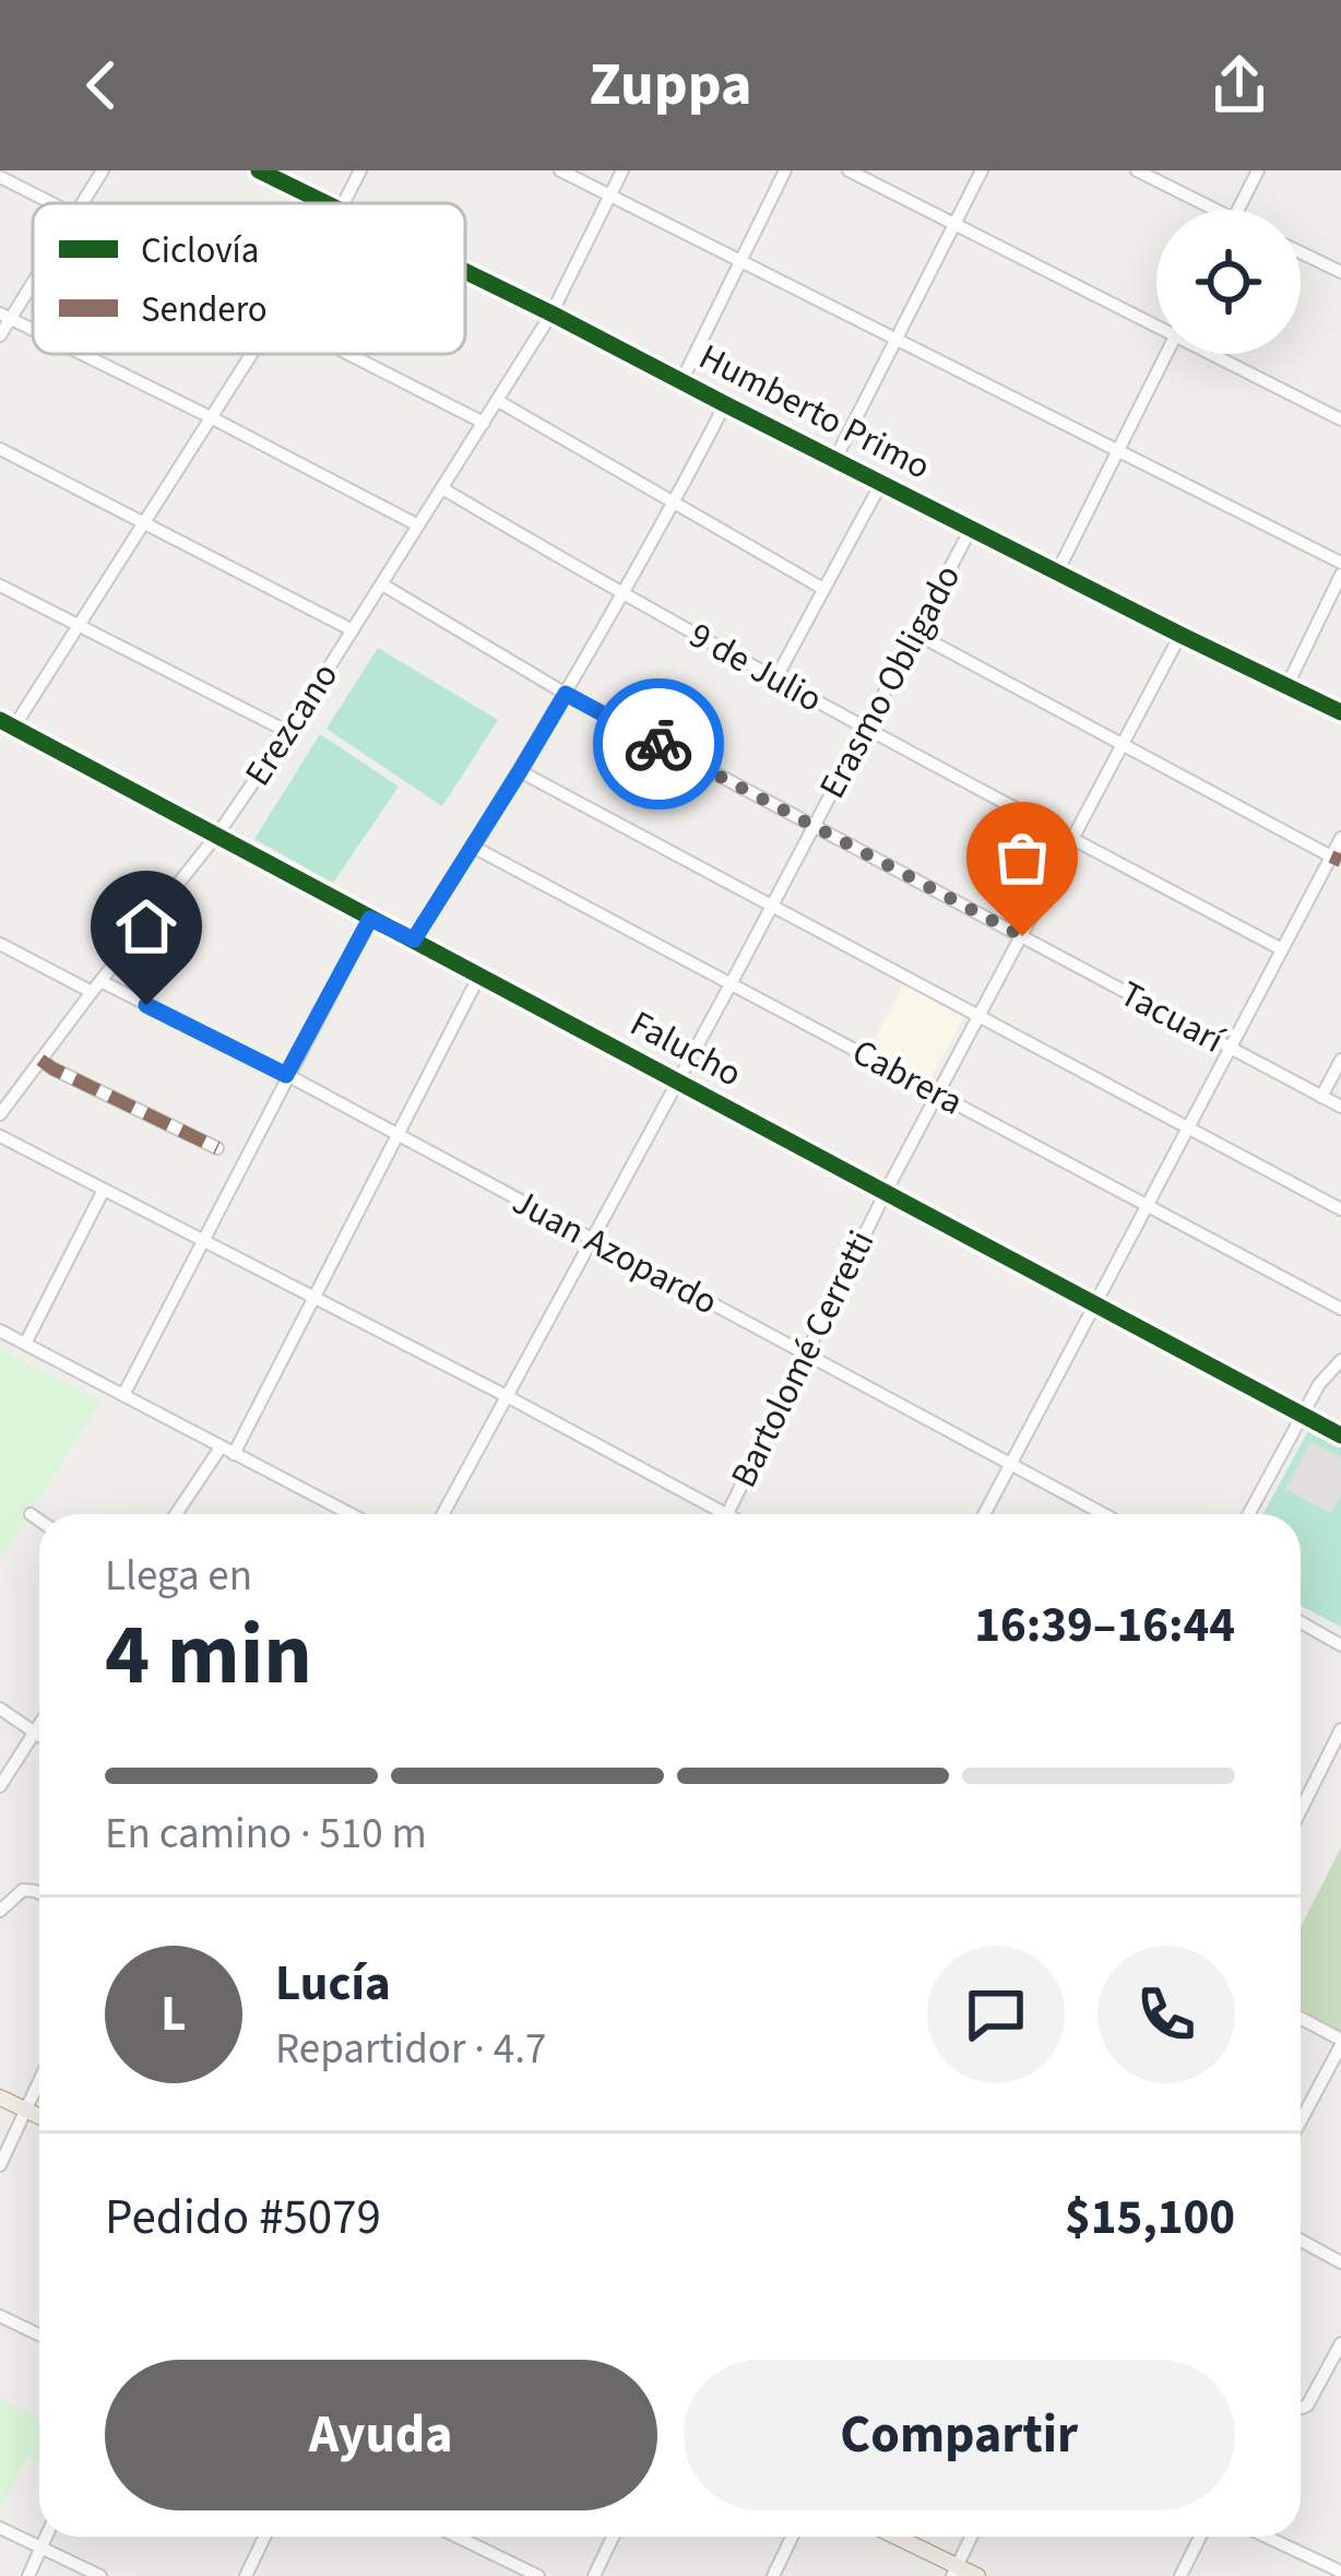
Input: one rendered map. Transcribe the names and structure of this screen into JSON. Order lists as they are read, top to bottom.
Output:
{
  "streets": {
    "street": [
      "Humberto Primo",
      "9 de Julio",
      "Erasmo Obligado",
      "Erezcano",
      "Tacuarí",
      "Falucho",
      "Cabrera",
      "Juan Azopardo",
      "Bartolomé Cerretti"
    ]
  },
  "crossings": [
    ["Humberto Primo", "Erasmo Obligado"],
    ["Humberto Primo", "Erezcano"],
    ["Humberto Primo", "Bartolomé Cerretti"],
    ["9 de Julio", "Erasmo Obligado"],
    ["9 de Julio", "Erezcano"],
    ["9 de Julio", "Bartolomé Cerretti"],
    ["Erasmo Obligado", "Tacuarí"],
    ["Erasmo Obligado", "Falucho"],
    ["Erasmo Obligado", "Cabrera"],
    ["Erasmo Obligado", "Juan Azopardo"],
    ["Erezcano", "Tacuarí"],
    ["Erezcano", "Falucho"],
    ["Erezcano", "Juan Azopardo"],
    ["Tacuarí", "Bartolomé Cerretti"],
    ["Falucho", "Bartolomé Cerretti"],
    ["Cabrera", "Bartolomé Cerretti"],
    ["Juan Azopardo", "Bartolomé Cerretti"]
  ],
  "legend": ["Ciclovía", "Sendero"],
  "page": {
    "header": "Zuppa",
    "heading": ["4 min", "Llega en", "16:39–16:44"],
    "panel": [
      "Lucía",
      "Repartidor · 4.7",
      "Pedido #5079",
      "$15,100"
    ],
    "bar": "En camino · 510 m",
    "round": "L",
    "buttons": ["Ayuda", "Compartir"]
  }
}
